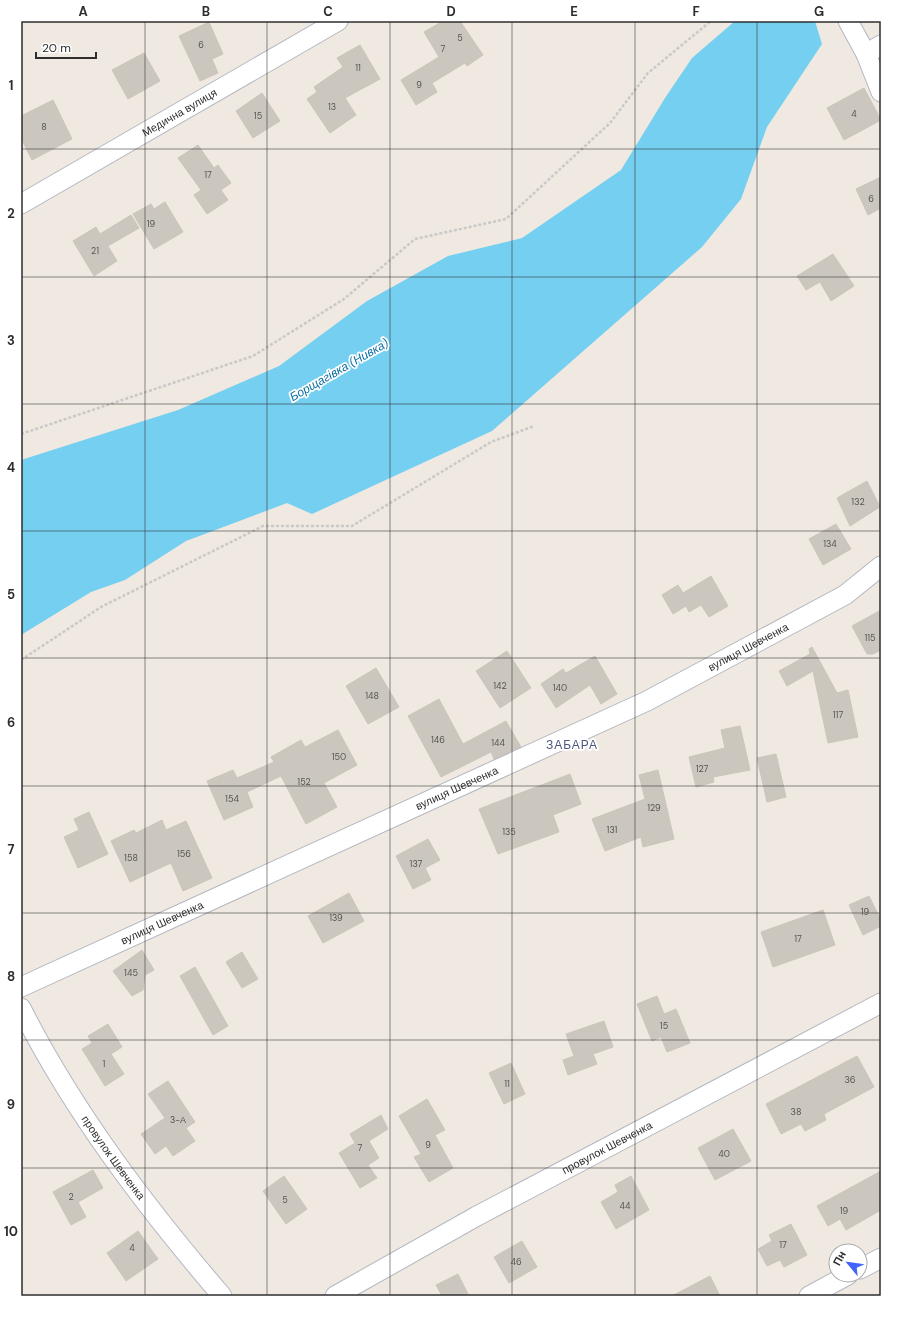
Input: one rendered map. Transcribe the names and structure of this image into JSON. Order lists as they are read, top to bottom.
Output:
{
  "streets": {
    "street": ["Медична вулиця", "вулиця Шевченка", "провулок Шевченка"]
  },
  "districts": ["ЗАБАРА"],
  "water": ["Борщагівка (Нивка)"],
  "house_numbers": [
    "5",
    "6",
    "7",
    "11",
    "9",
    "13",
    "4",
    "15",
    "8",
    "17",
    "6",
    "19",
    "21",
    "132",
    "134",
    "115",
    "142",
    "140",
    "148",
    "117",
    "146",
    "144",
    "150",
    "127",
    "152",
    "154",
    "129",
    "131",
    "135",
    "156",
    "158",
    "137",
    "19",
    "139",
    "17",
    "145",
    "15",
    "1",
    "36",
    "11",
    "38",
    "3-А",
    "9",
    "7",
    "40",
    "2",
    "5",
    "44",
    "19",
    "17",
    "4",
    "46"
  ],
  "scale_bar": "20 m",
  "north": "top left",
  "grid": {
    "columns": [
      "A",
      "B",
      "C",
      "D",
      "E",
      "F",
      "G"
    ],
    "rows": [
      "1",
      "2",
      "3",
      "4",
      "5",
      "6",
      "7",
      "8",
      "9",
      "10"
    ]
  }
}
